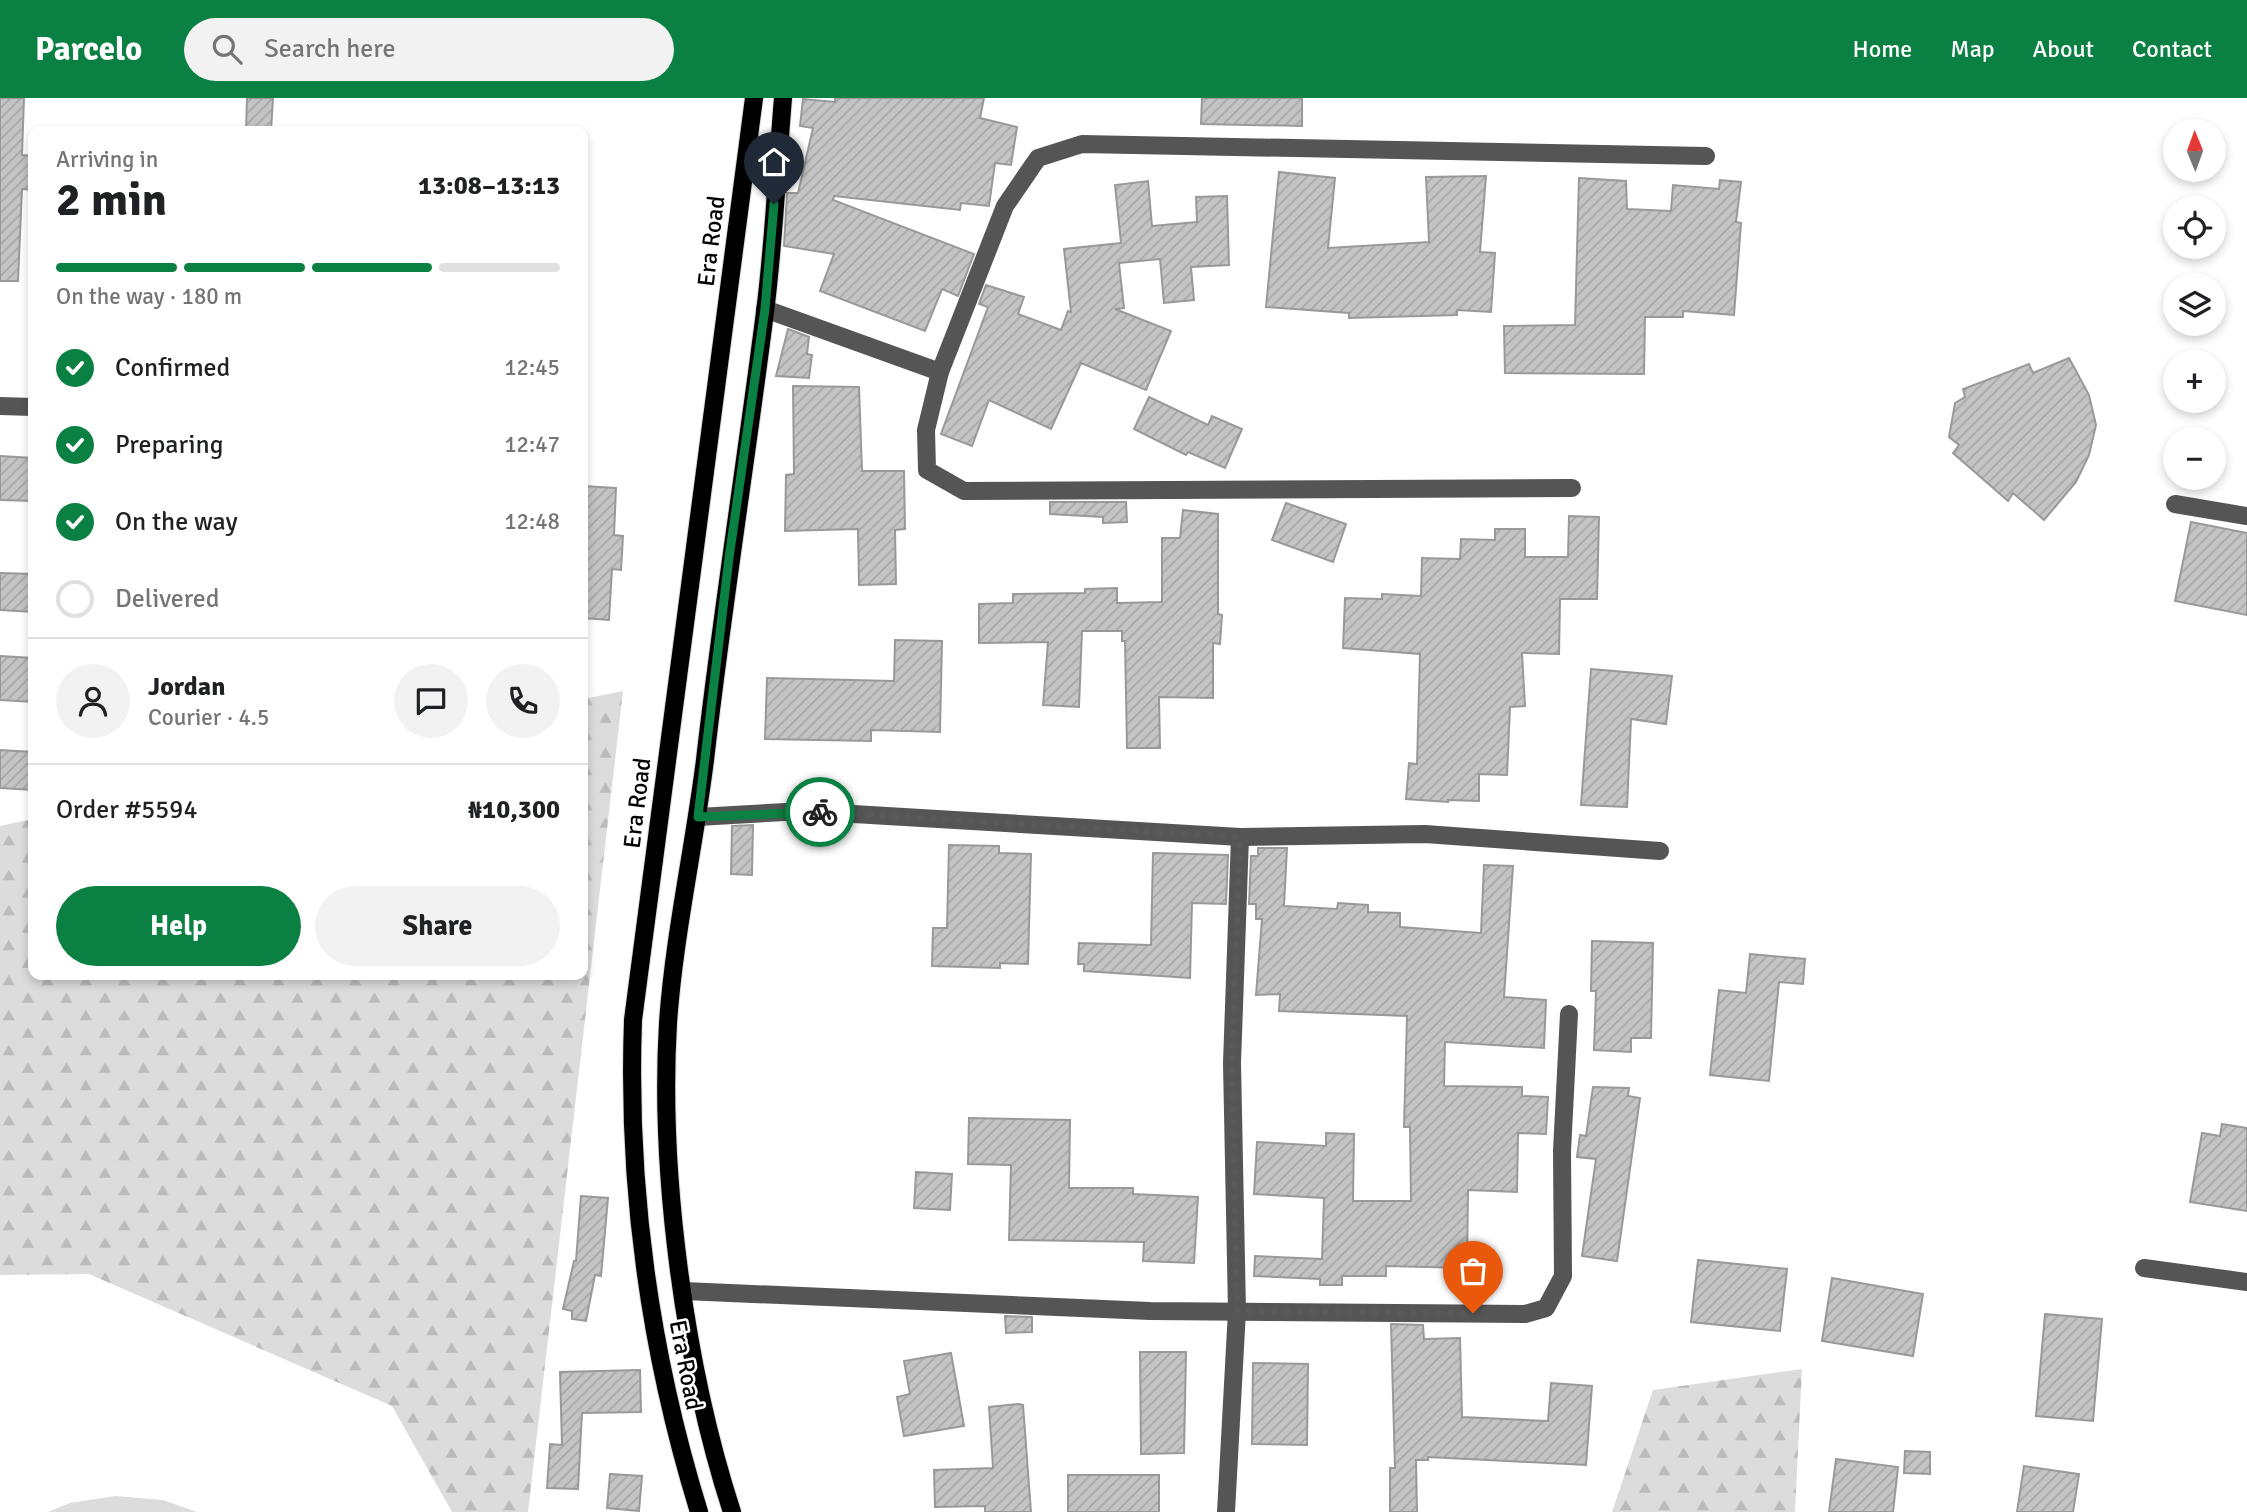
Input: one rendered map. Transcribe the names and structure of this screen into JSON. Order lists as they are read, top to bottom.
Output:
{
  "streets": {
    "main road": ["Era Road"]
  },
  "north": "top",
  "page": {
    "header": "Parcelo",
    "search": "Search here",
    "nav": [
      "Home",
      "Map",
      "About",
      "Contact"
    ],
    "map_buttons": ["+", "−"],
    "heading": ["2 min", "Arriving in", "13:08–13:13"],
    "panel": [
      "Jordan",
      "Courier · 4.5",
      "Order #5594",
      "₦10,300"
    ],
    "bar": "On the way · 180 m",
    "list": [
      ["Confirmed", "12:45"],
      ["Preparing", "12:47"],
      ["On the way", "12:48"],
      "Delivered"
    ],
    "buttons": ["Help", "Share"]
  }
}
